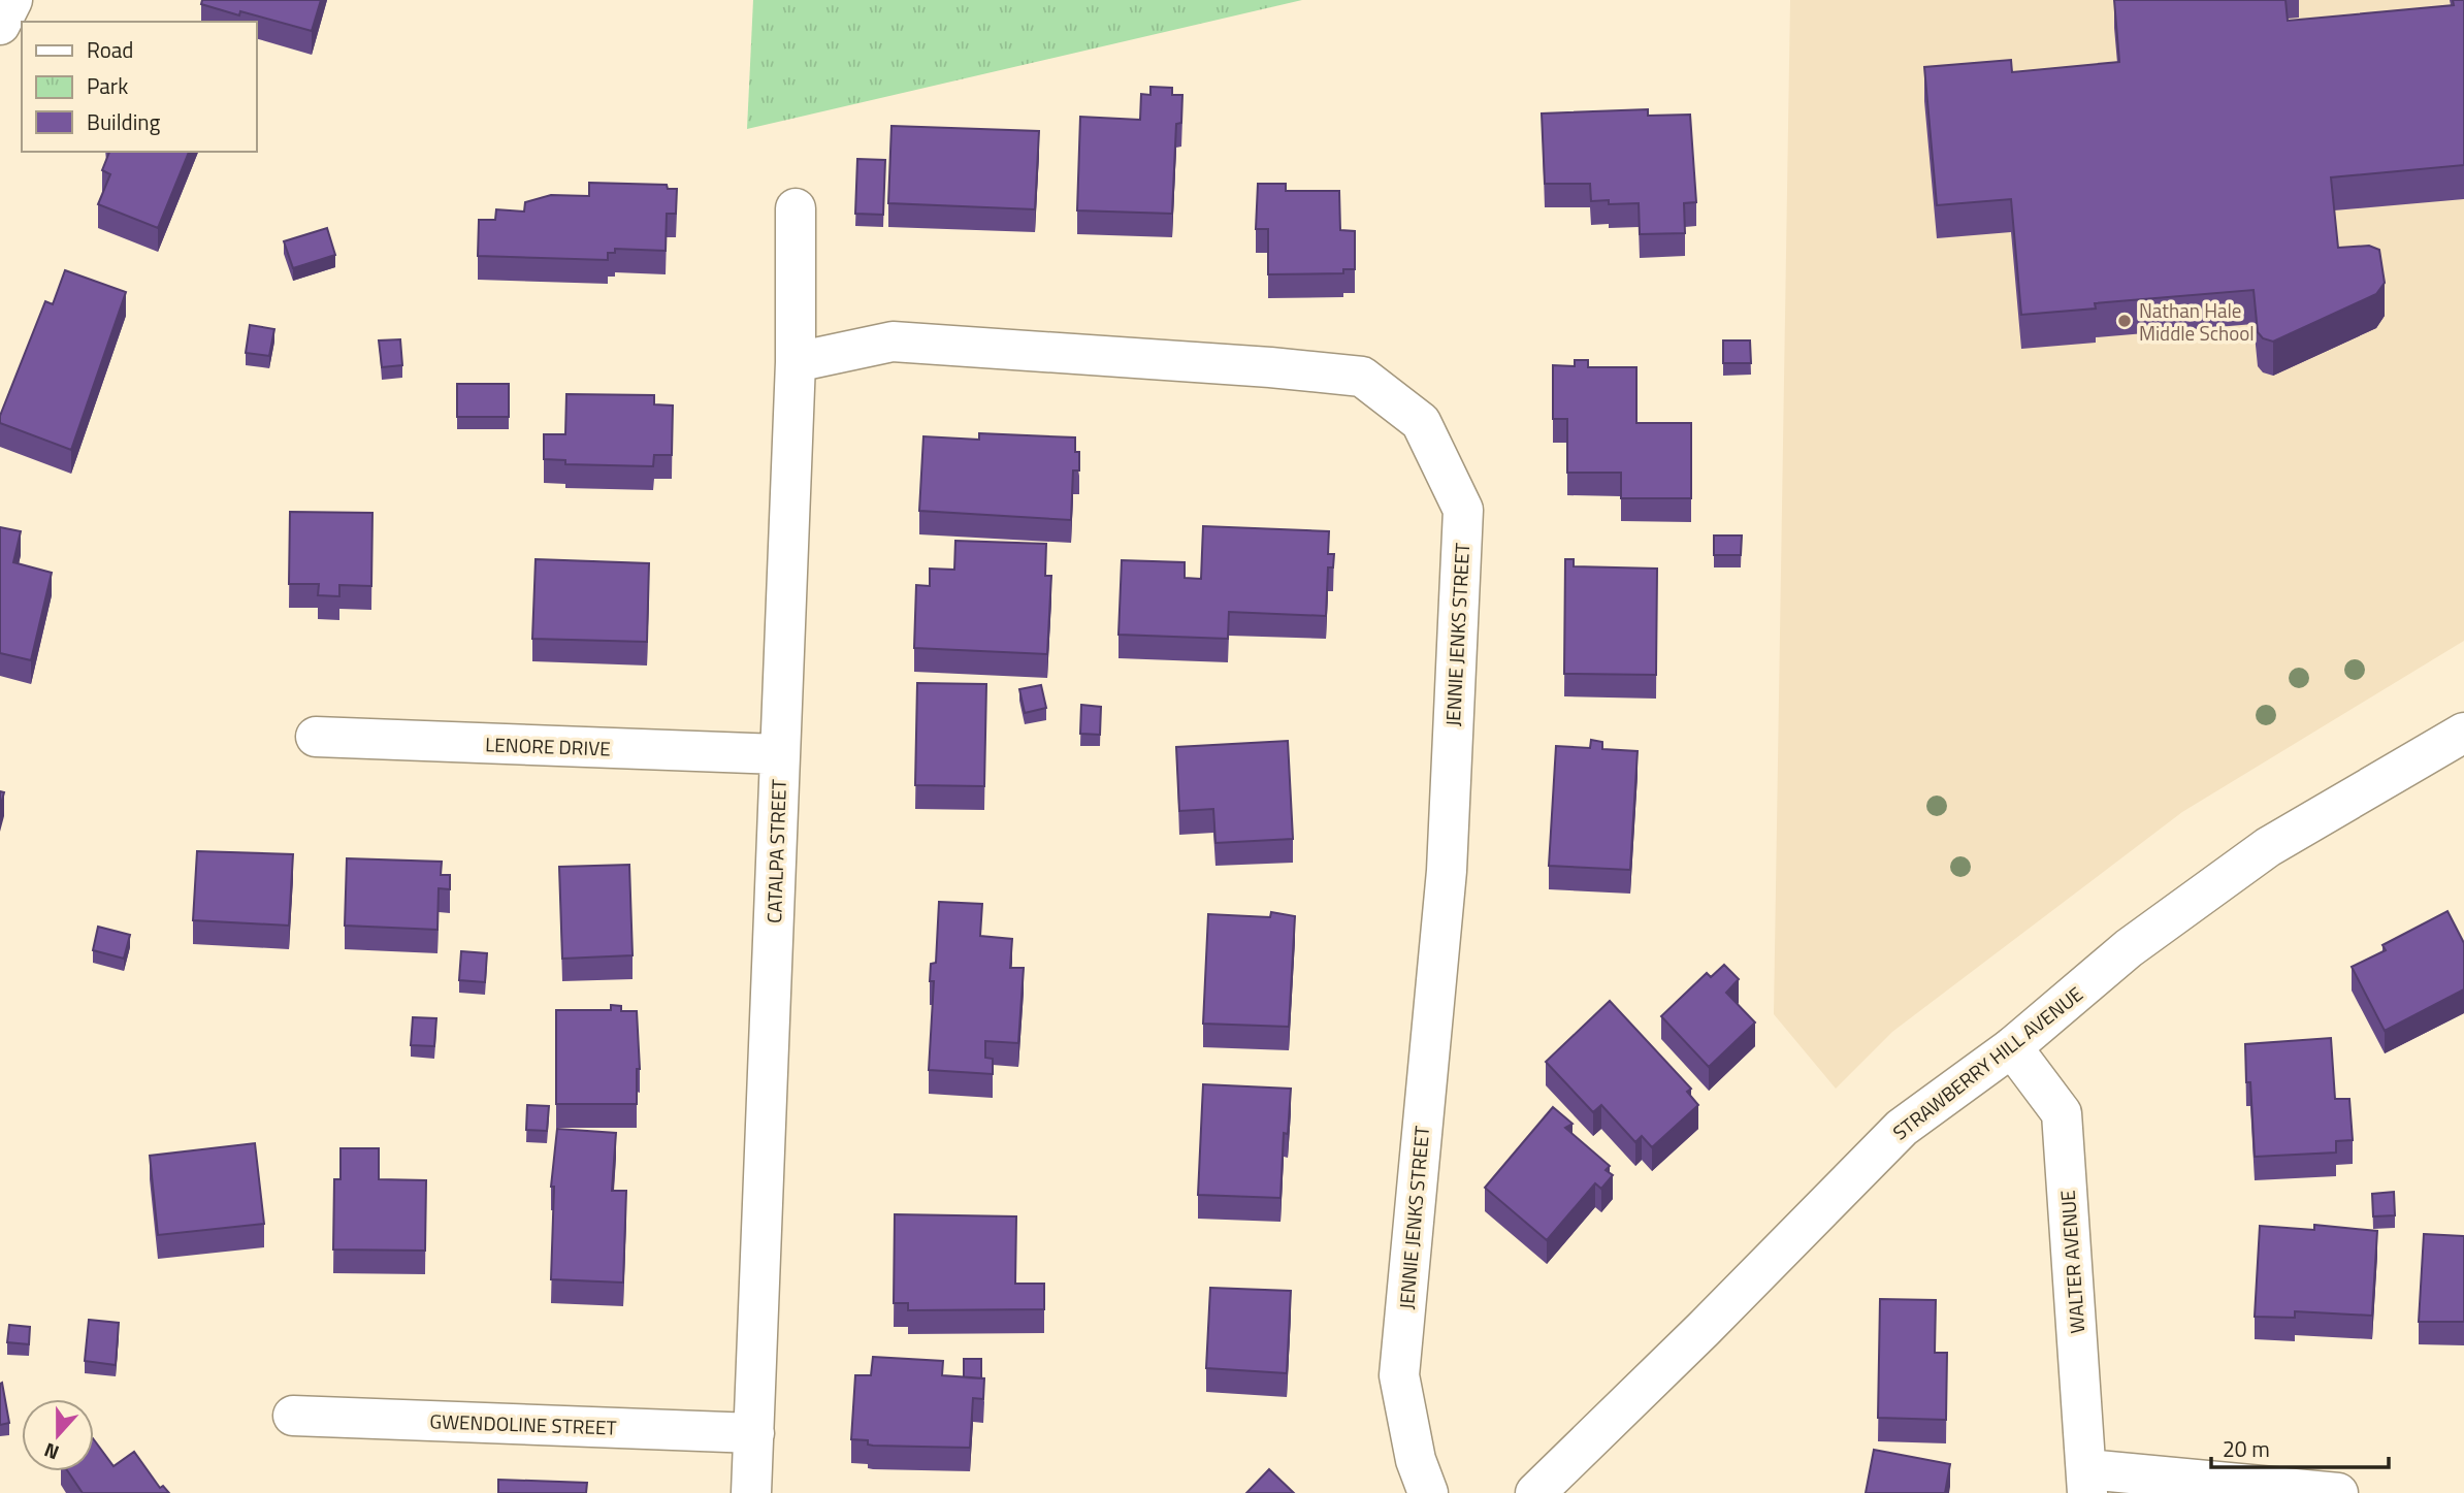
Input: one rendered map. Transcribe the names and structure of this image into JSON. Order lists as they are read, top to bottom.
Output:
{
  "streets": {
    "street": [
      "JENNIE JENKS STREET",
      "LENORE DRIVE",
      "CATALPA STREET",
      "STRAWBERRY HILL AVENUE",
      "WALTER AVENUE",
      "GWENDOLINE STREET"
    ]
  },
  "crossings": [
    ["JENNIE JENKS STREET", "CATALPA STREET"],
    ["LENORE DRIVE", "CATALPA STREET"],
    ["CATALPA STREET", "GWENDOLINE STREET"],
    ["STRAWBERRY HILL AVENUE", "WALTER AVENUE"]
  ],
  "places": ["Nathan Hale Middle School"],
  "legend": ["Road", "Park", "Building"],
  "scale_bar": "20 m",
  "north": "bottom"
}
